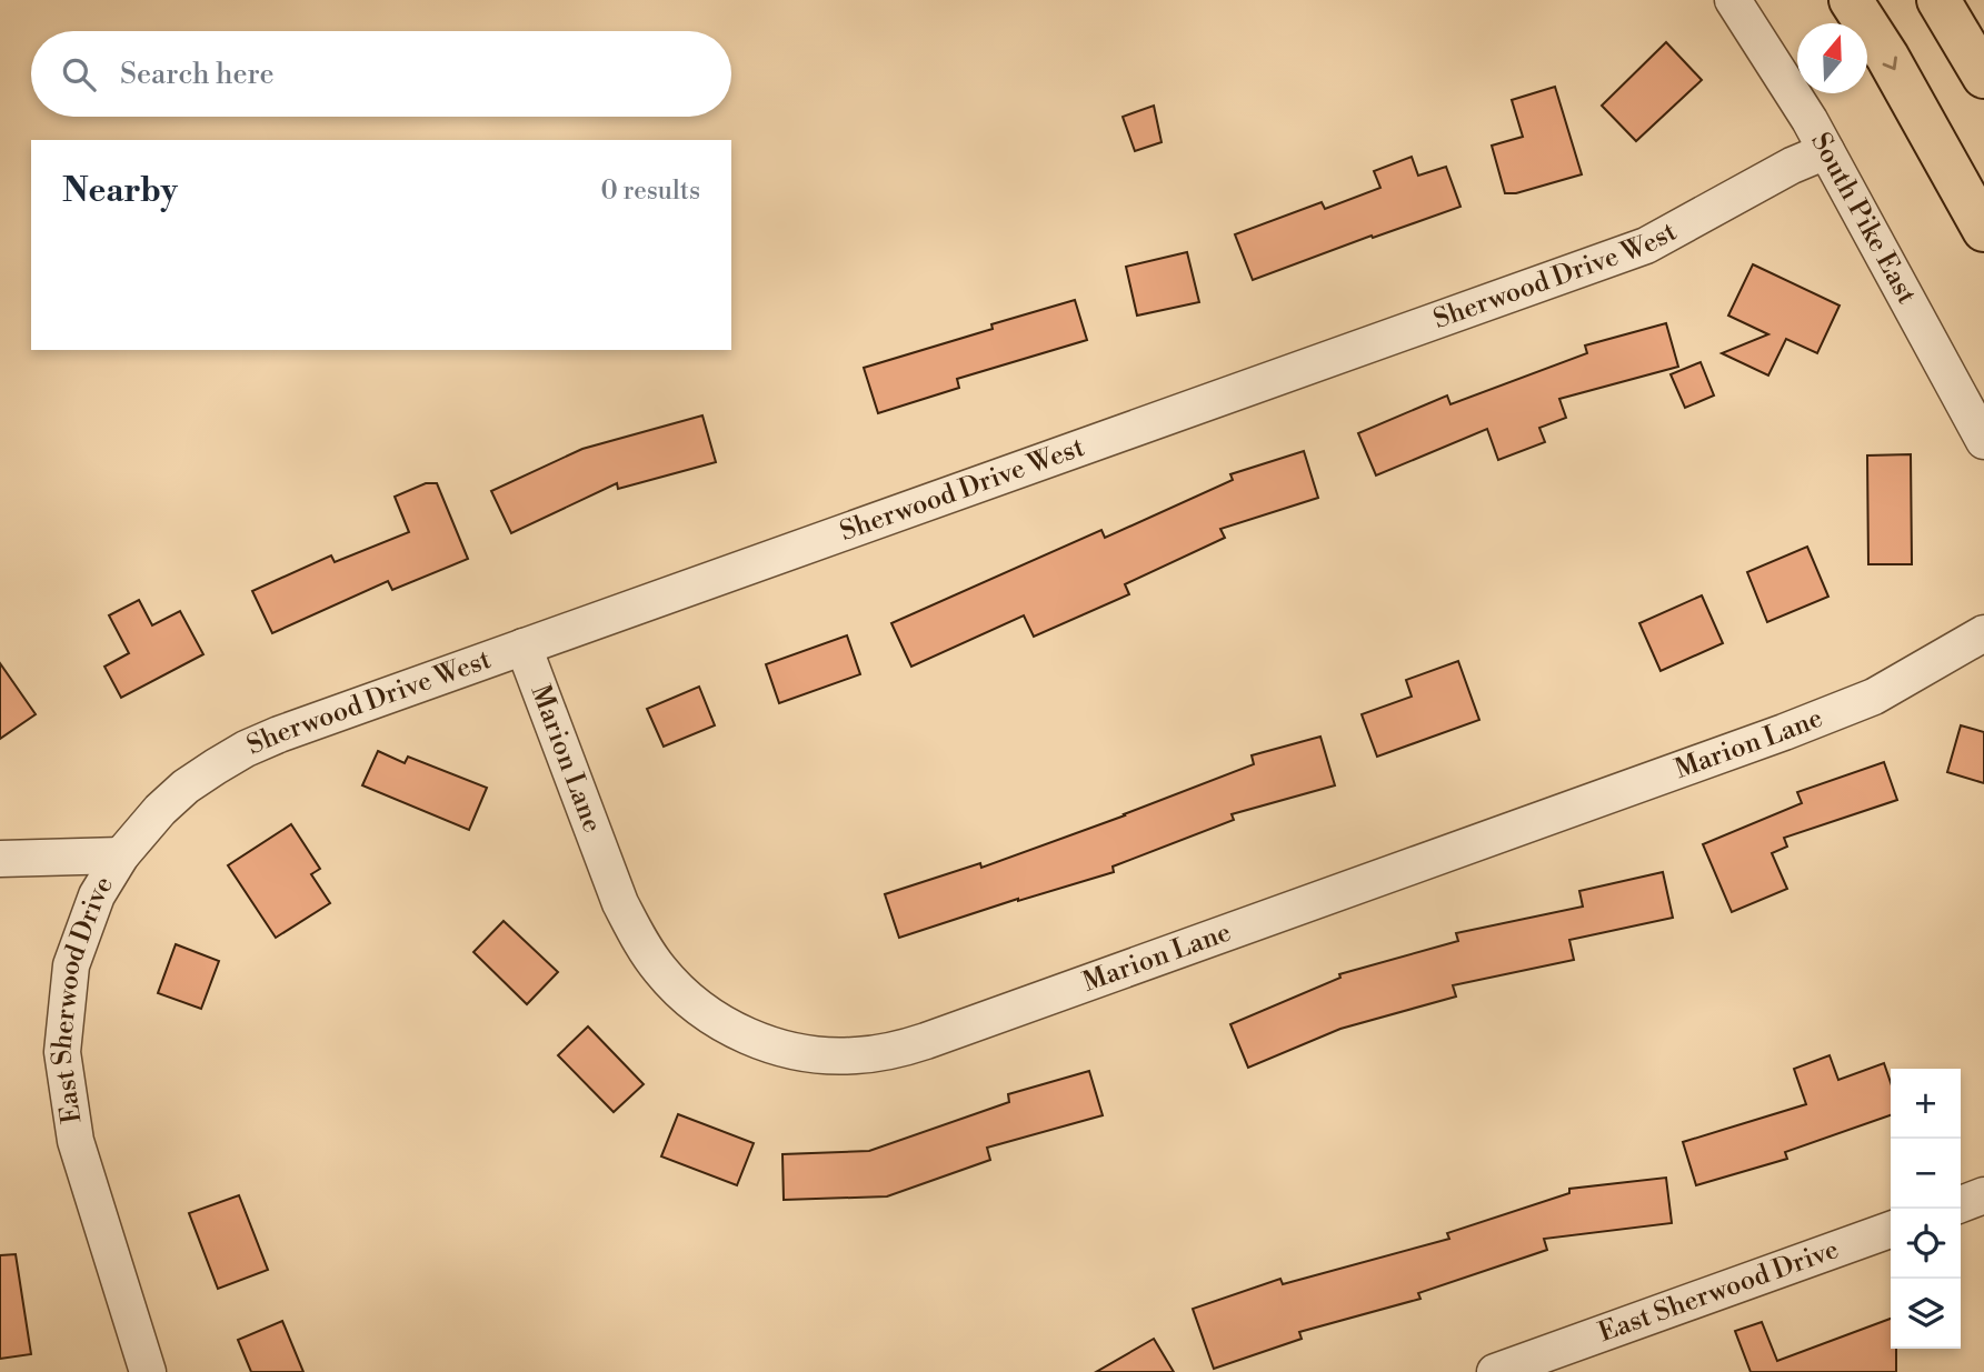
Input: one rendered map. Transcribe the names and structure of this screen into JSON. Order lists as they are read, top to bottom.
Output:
{
  "streets": {
    "street": [
      "South Pike East",
      "Sherwood Drive West",
      "Marion Lane",
      "East Sherwood Drive"
    ]
  },
  "crossings": [
    ["South Pike East", "Sherwood Drive West"],
    ["Sherwood Drive West", "Marion Lane"],
    ["Sherwood Drive West", "East Sherwood Drive"]
  ],
  "north": "top",
  "page": {
    "search": "Search here",
    "heading": ["Nearby", "0 results"],
    "map_buttons": ["+", "−"]
  }
}
